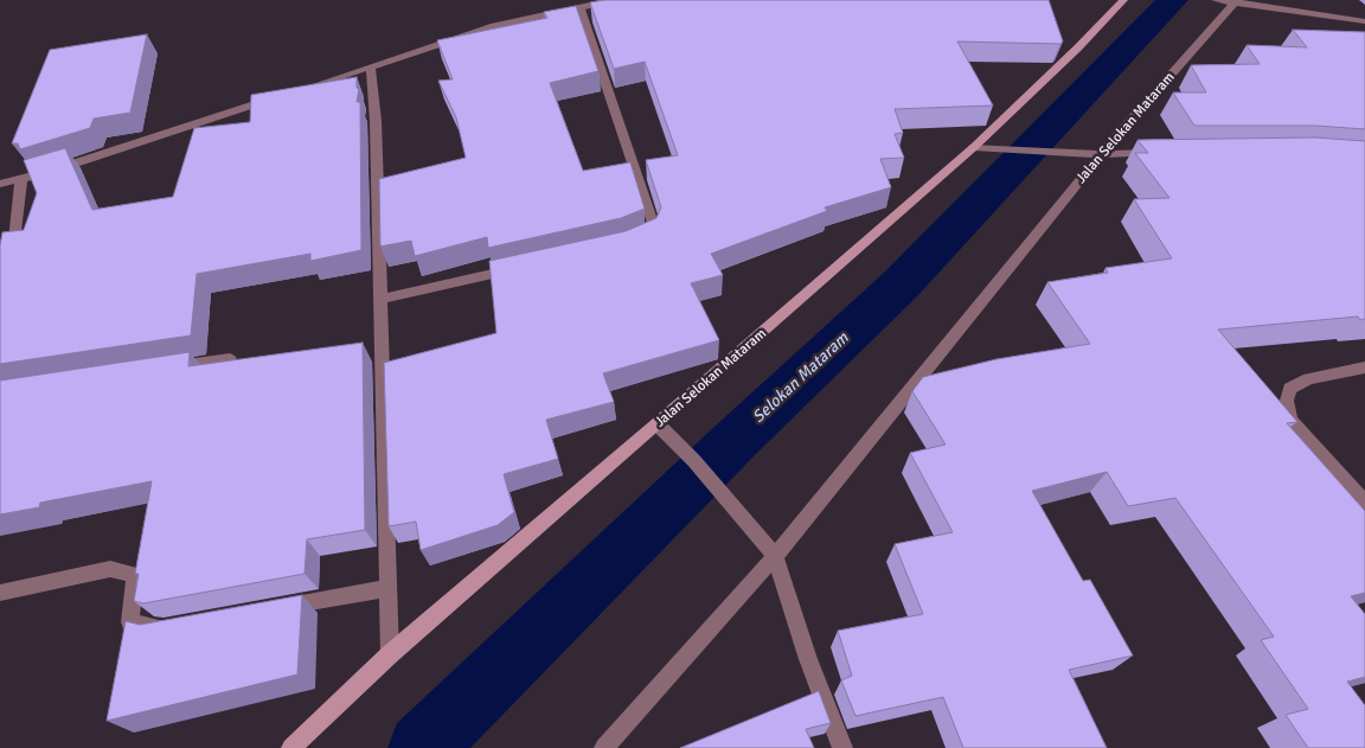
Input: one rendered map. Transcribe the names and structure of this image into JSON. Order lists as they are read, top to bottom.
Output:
{
  "streets": {
    "street": ["Jalan Selokan Mataram"]
  },
  "water": ["Selokan Mataram"]
}
